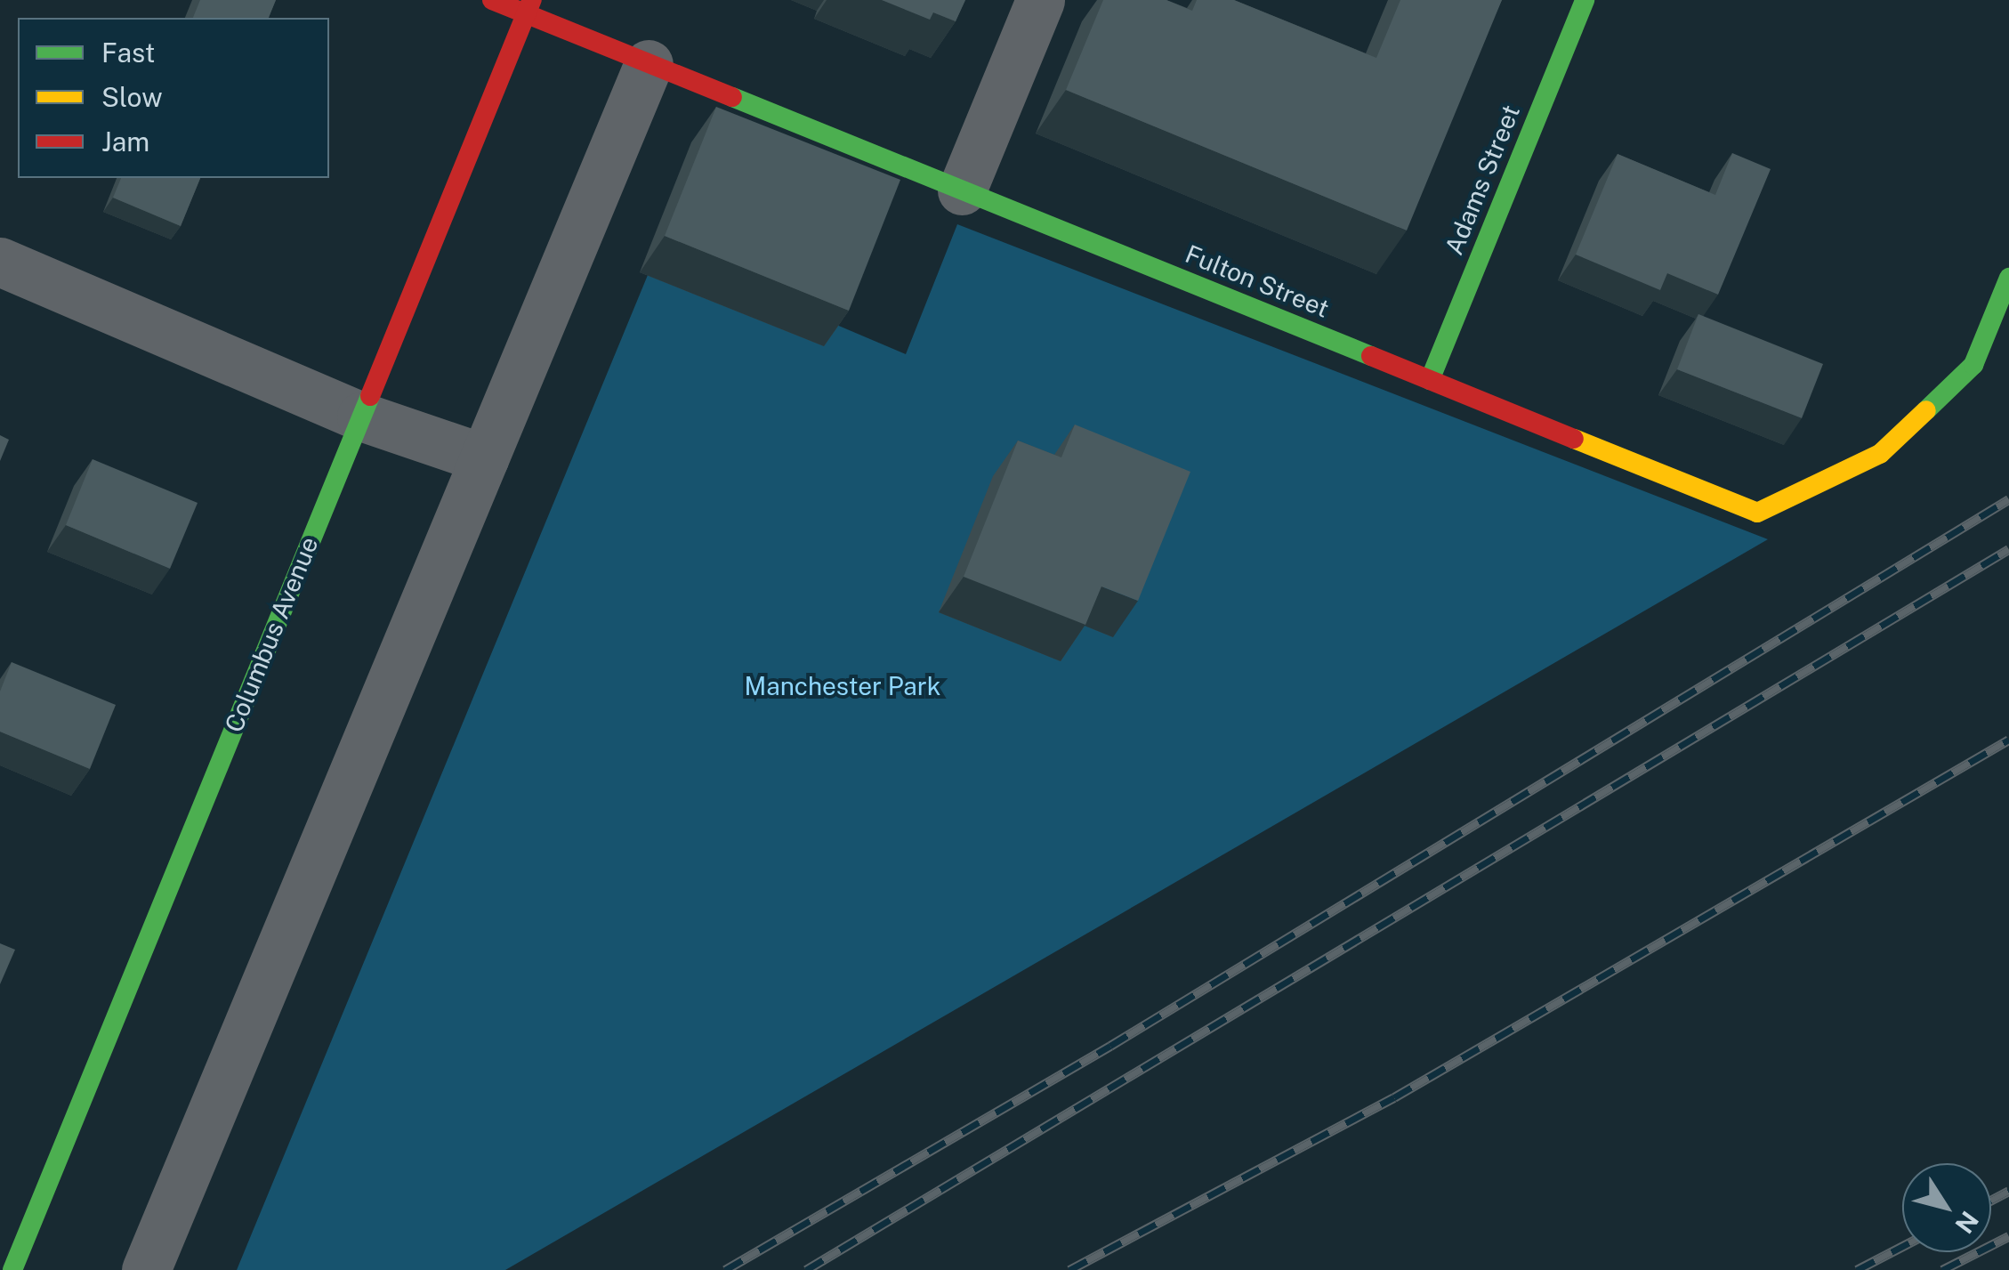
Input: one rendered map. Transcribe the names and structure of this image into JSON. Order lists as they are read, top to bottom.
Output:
{
  "streets": {
    "street": ["Adams Street", "Fulton Street", "Columbus Avenue"]
  },
  "crossings": [
    ["Adams Street", "Fulton Street"],
    ["Fulton Street", "Columbus Avenue"]
  ],
  "parks": ["Manchester Park"],
  "legend": ["Fast", "Slow", "Jam"],
  "north": "bottom right"
}
